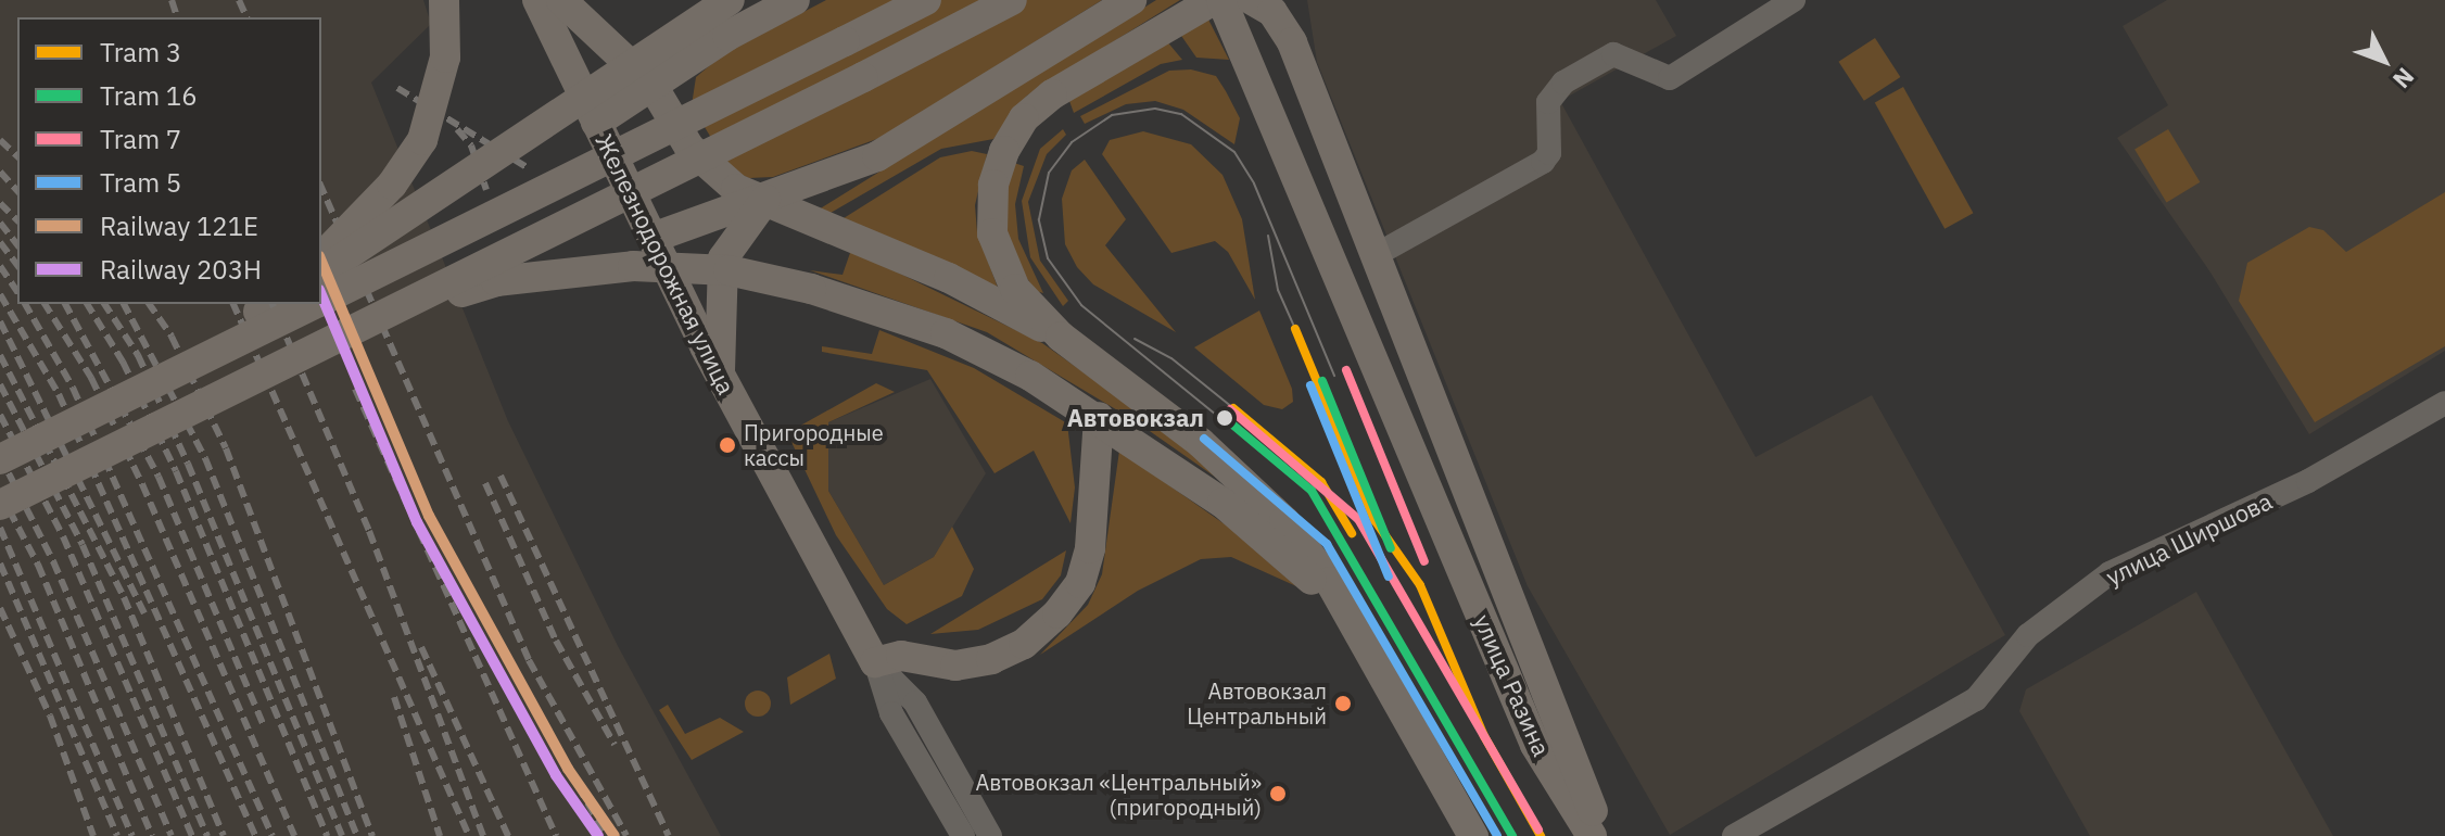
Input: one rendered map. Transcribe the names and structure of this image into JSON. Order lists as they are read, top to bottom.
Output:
{
  "streets": {
    "main road": ["Железнодорожная улица", "улица Разина"],
    "street": ["улица Ширшова"]
  },
  "places": [
    "Автовокзал",
    "Пригородные кассы",
    "Автовокзал Центральный",
    "Автовокзал «Центральный» (пригородный)"
  ],
  "lines": [
    "rail line 121Е",
    "rail line 203Н",
    "tram line 3",
    "tram line 7",
    "tram line 16",
    "tram line 5"
  ],
  "legend": [
    "Tram 3",
    "Tram 16",
    "Tram 7",
    "Tram 5",
    "Railway 121Е",
    "Railway 203Н"
  ],
  "north": "bottom right"
}
